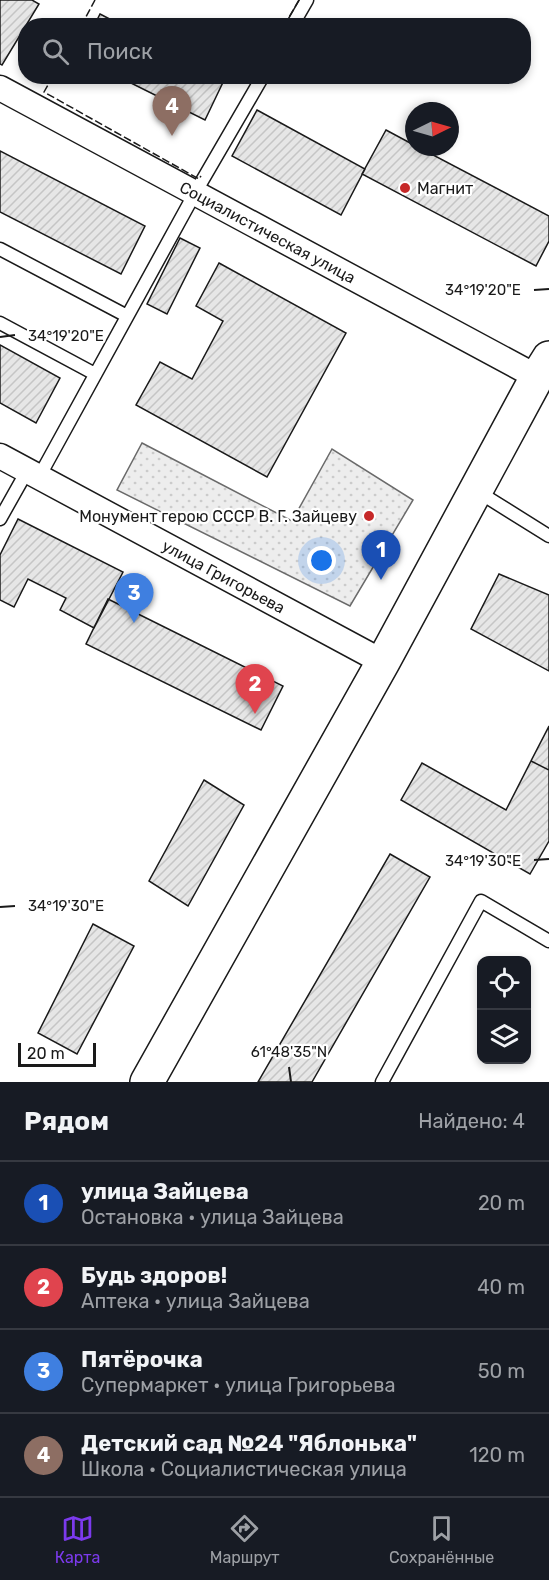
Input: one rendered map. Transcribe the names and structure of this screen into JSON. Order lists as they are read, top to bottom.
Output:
{
  "streets": {
    "street": ["Социалистическая улица", "улица Григорьева"]
  },
  "places": ["Магнит", "Монумент герою СССР В. Г. Зайцеву"],
  "scale_bar": "20 m",
  "north": "right",
  "page": {
    "search": "Поиск",
    "pins": [
      "4",
      "1",
      "3",
      "2"
    ],
    "scale": "20 m",
    "heading": ["Рядом", "Найдено: 4"],
    "list": [
      {
        "mark": "1",
        "name": "улица Зайцева",
        "note": "Остановка · улица Зайцева",
        "value": "20 m"
      },
      {
        "mark": "2",
        "name": "Будь здоров!",
        "note": "Аптека · улица Зайцева",
        "value": "40 m"
      },
      {
        "mark": "3",
        "name": "Пятёрочка",
        "note": "Супермаркет · улица Григорьева",
        "value": "50 m"
      },
      {
        "mark": "4",
        "name": "Детский сад №24 \"Яблонька\"",
        "note": "Школа · Социалистическая улица",
        "value": "120 m"
      }
    ],
    "nav": ["Карта", "Маршрут", "Сохранённые"]
  },
  "coordinates": ["34°19'20\"E", "34°19'30\"E", "61°48'35\"N"]
}
